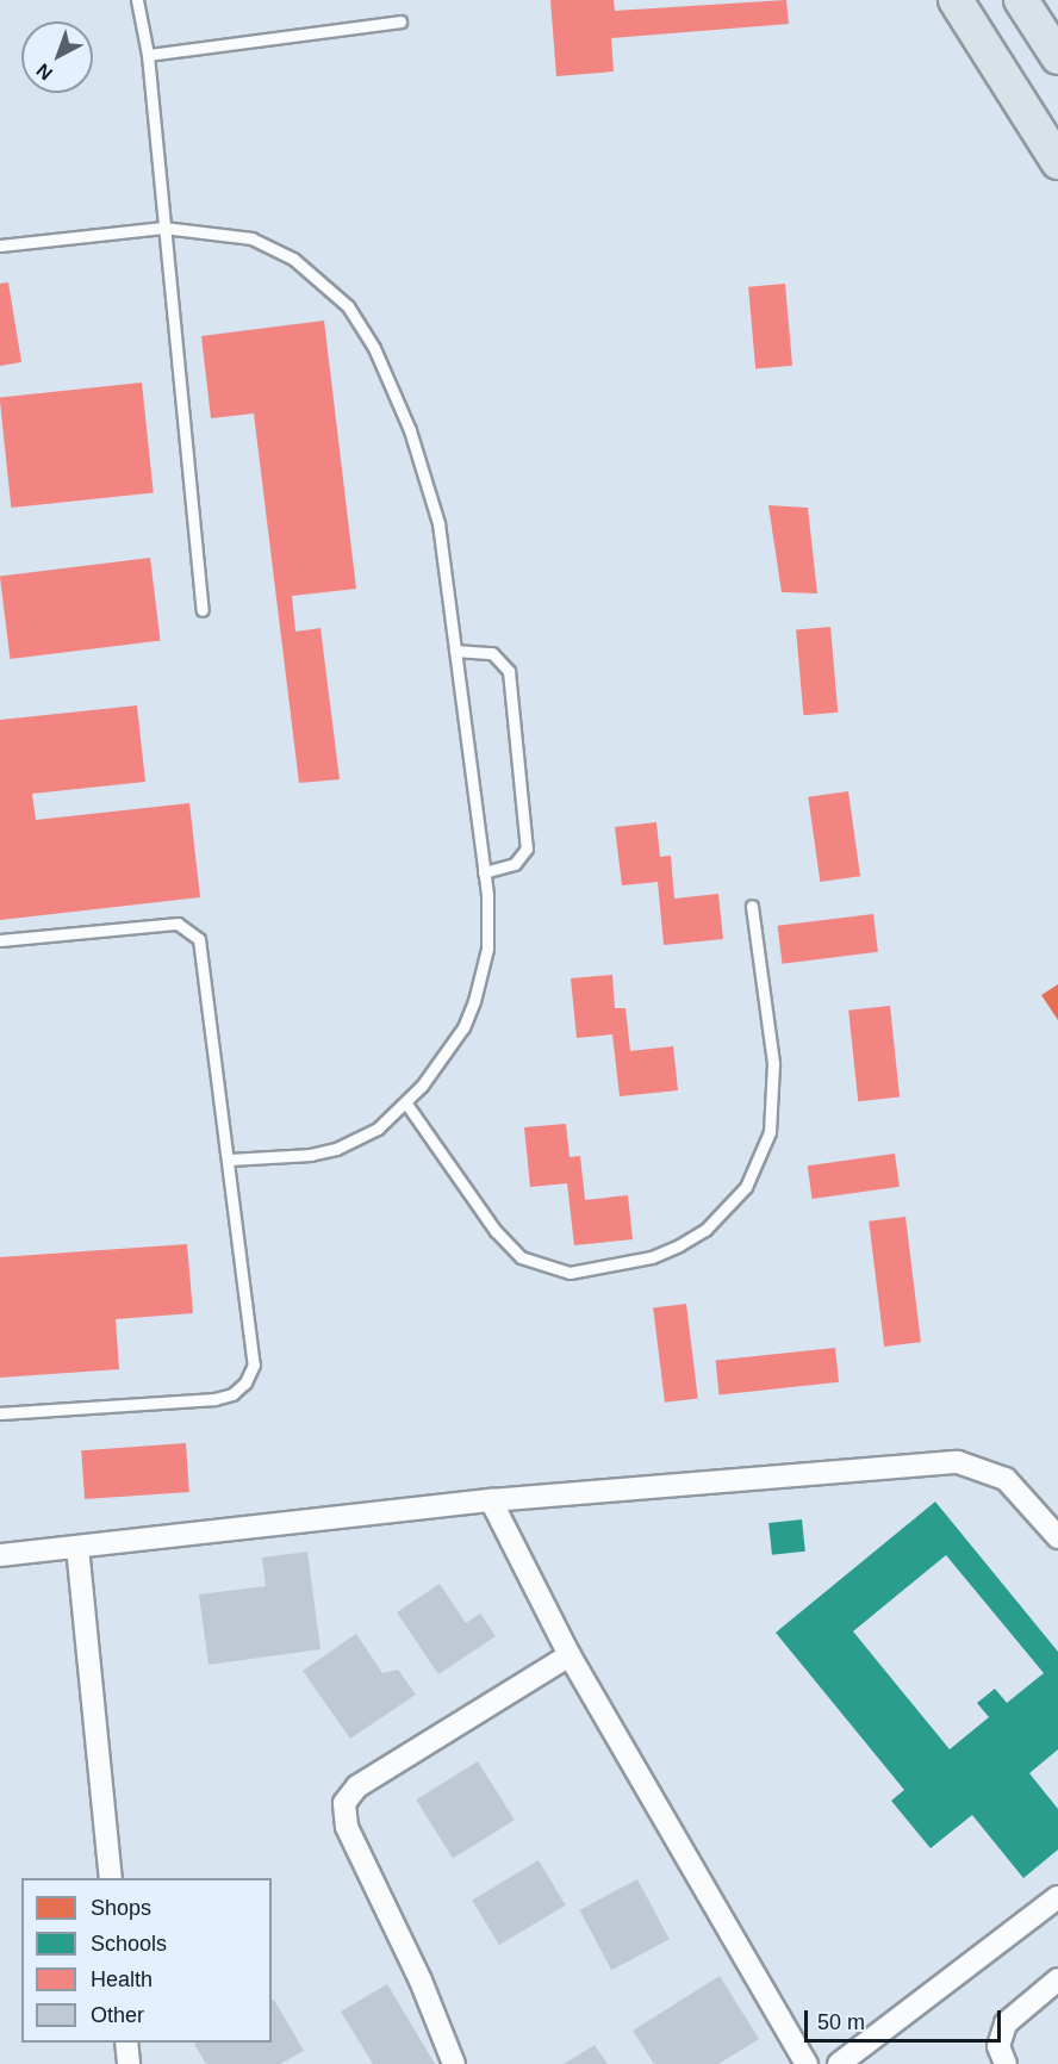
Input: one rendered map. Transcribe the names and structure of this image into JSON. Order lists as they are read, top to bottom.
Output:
{
  "legend": [
    "Shops",
    "Schools",
    "Health",
    "Other"
  ],
  "scale_bar": "50 m",
  "north": "bottom left"
}
